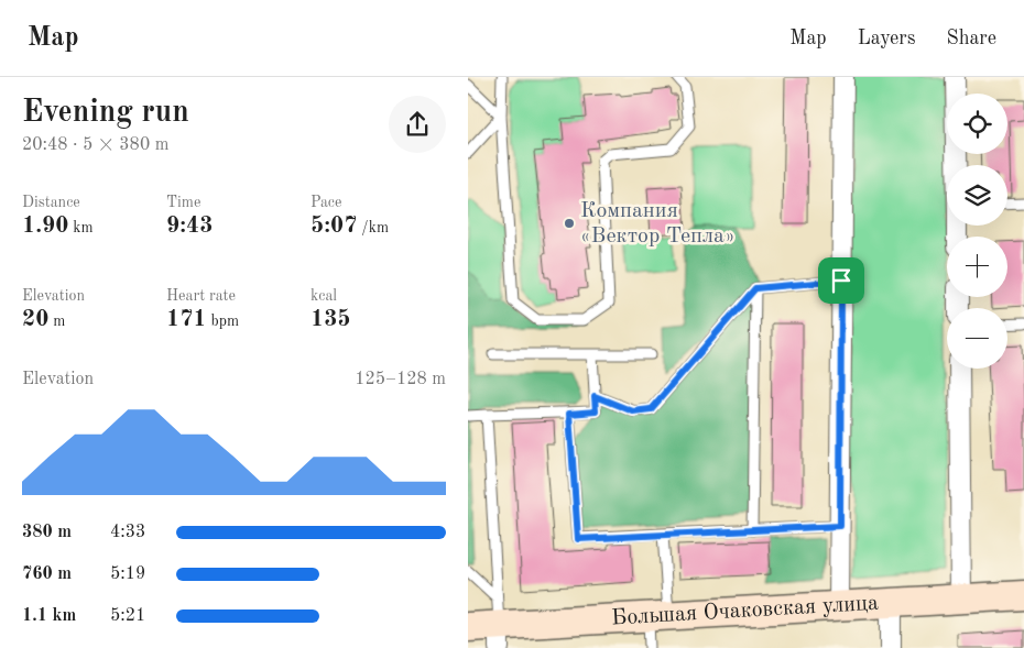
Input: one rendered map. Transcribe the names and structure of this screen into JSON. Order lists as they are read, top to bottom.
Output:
{
  "streets": {
    "street": ["Большая Очаковская улица"]
  },
  "places": ["Компания «Вектор Тепла»"],
  "page": {
    "header": "Map",
    "nav": ["Map", "Layers", "Share"],
    "heading": ["Evening run", "20:48 · 5 × 380 m"],
    "map_buttons": ["+", "−"],
    "stats": [
      ["Distance", "1.90 km"],
      ["Time", "9:43"],
      ["Pace", "5:07 /km"],
      ["Elevation", "20 m"],
      ["Heart rate", "171 bpm"],
      ["kcal", "135"]
    ],
    "chart": ["Elevation", "125–128 m"],
    "list": [
      {
        "name": "380 m",
        "note": "4:33"
      },
      {
        "name": "760 m",
        "note": "5:19"
      },
      {
        "name": "1.1 km",
        "note": "5:21"
      }
    ]
  }
}
